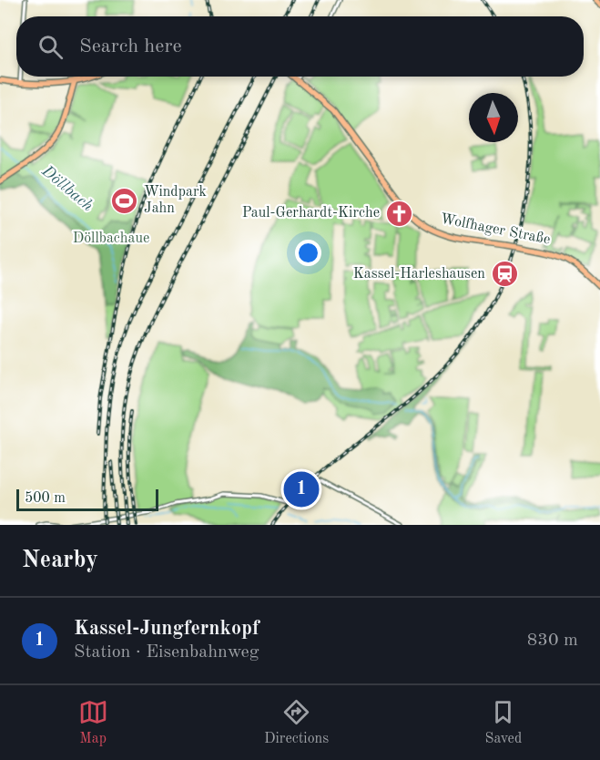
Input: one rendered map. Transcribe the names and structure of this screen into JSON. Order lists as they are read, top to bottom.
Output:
{
  "streets": {
    "main road": ["Wolfhager Straße"]
  },
  "water": ["Döllbach"],
  "parks": ["Döllbachaue"],
  "places": {
    "sports": ["Windpark Jahn"],
    "church": ["Paul-Gerhardt-Kirche"],
    "station": ["Kassel-Harleshausen"]
  },
  "scale_bar": "500 m",
  "north": "bottom",
  "page": {
    "search": "Search here",
    "pins": "1",
    "scale": "500 m",
    "heading": "Nearby",
    "list": [
      {
        "mark": "1",
        "name": "Kassel-Jungfernkopf",
        "note": "Station · Eisenbahnweg",
        "value": "830 m"
      }
    ],
    "nav": ["Map", "Directions", "Saved"]
  }
}
